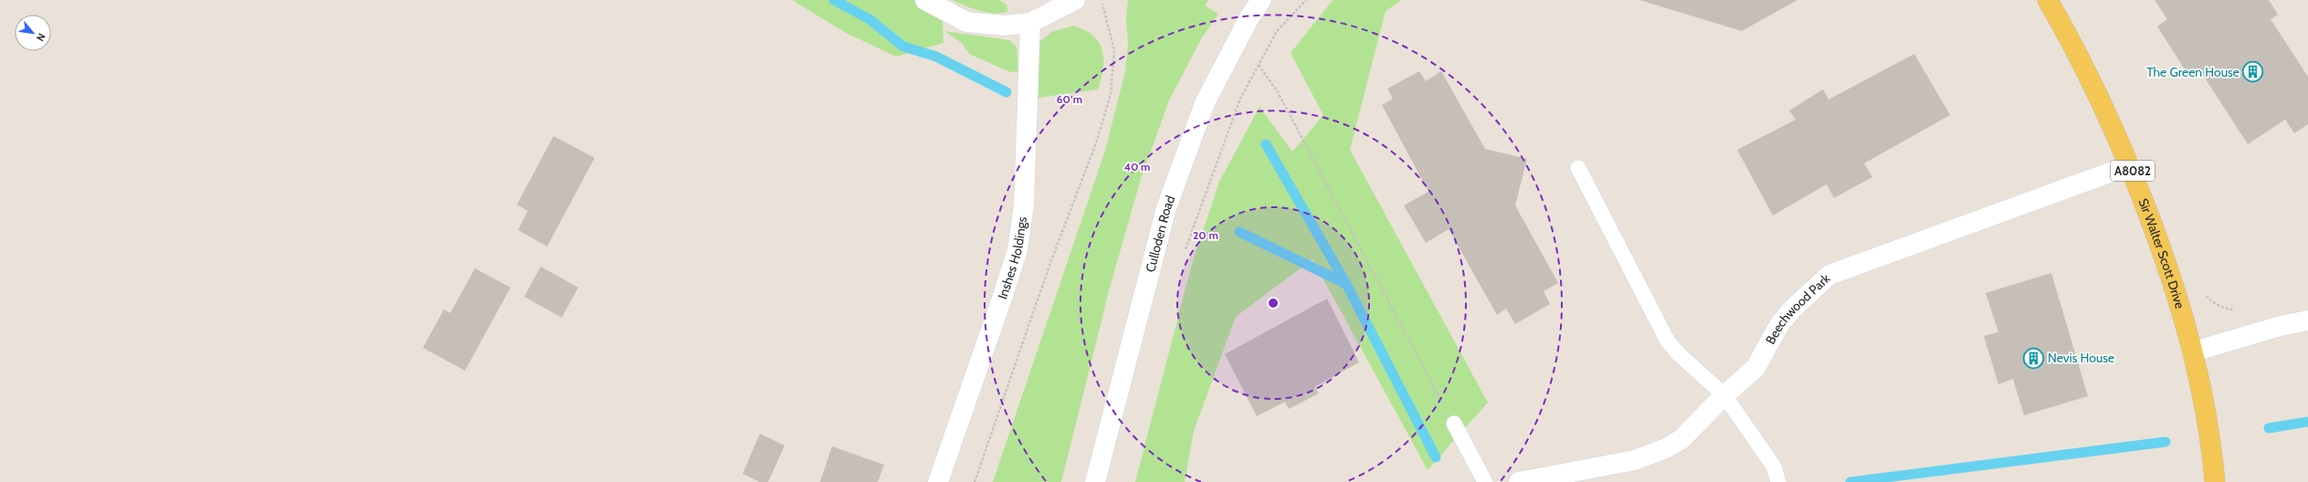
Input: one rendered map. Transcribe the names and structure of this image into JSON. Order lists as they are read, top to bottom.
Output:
{
  "streets": {
    "main road": ["A8082", "Sir Walter Scott Drive"],
    "street": ["Culloden Road", "Inshes Holdings", "Beechwood Park"]
  },
  "crossings": [
    ["Sir Walter Scott Drive", "Beechwood Park"]
  ],
  "places": {
    "building": ["The Green House", "Nevis House"]
  },
  "north": "bottom right",
  "rings": ["60 m", "40 m", "20 m"]
}
